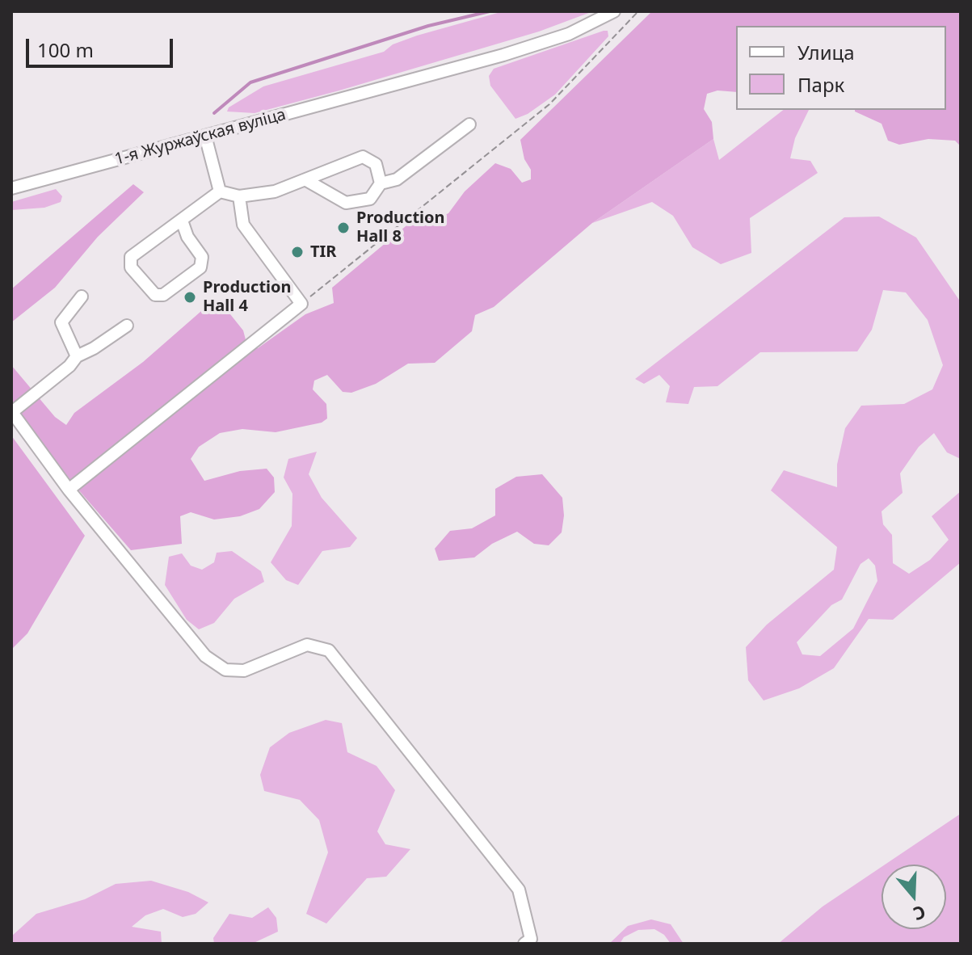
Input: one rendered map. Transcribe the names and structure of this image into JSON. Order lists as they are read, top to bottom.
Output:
{
  "streets": {
    "street": ["1-я Журжаўская вуліца"]
  },
  "places": ["Production Hall 8", "TIR", "Production Hall 4"],
  "legend": ["Улица", "Парк"],
  "scale_bar": "100 m",
  "north": "bottom"
}
